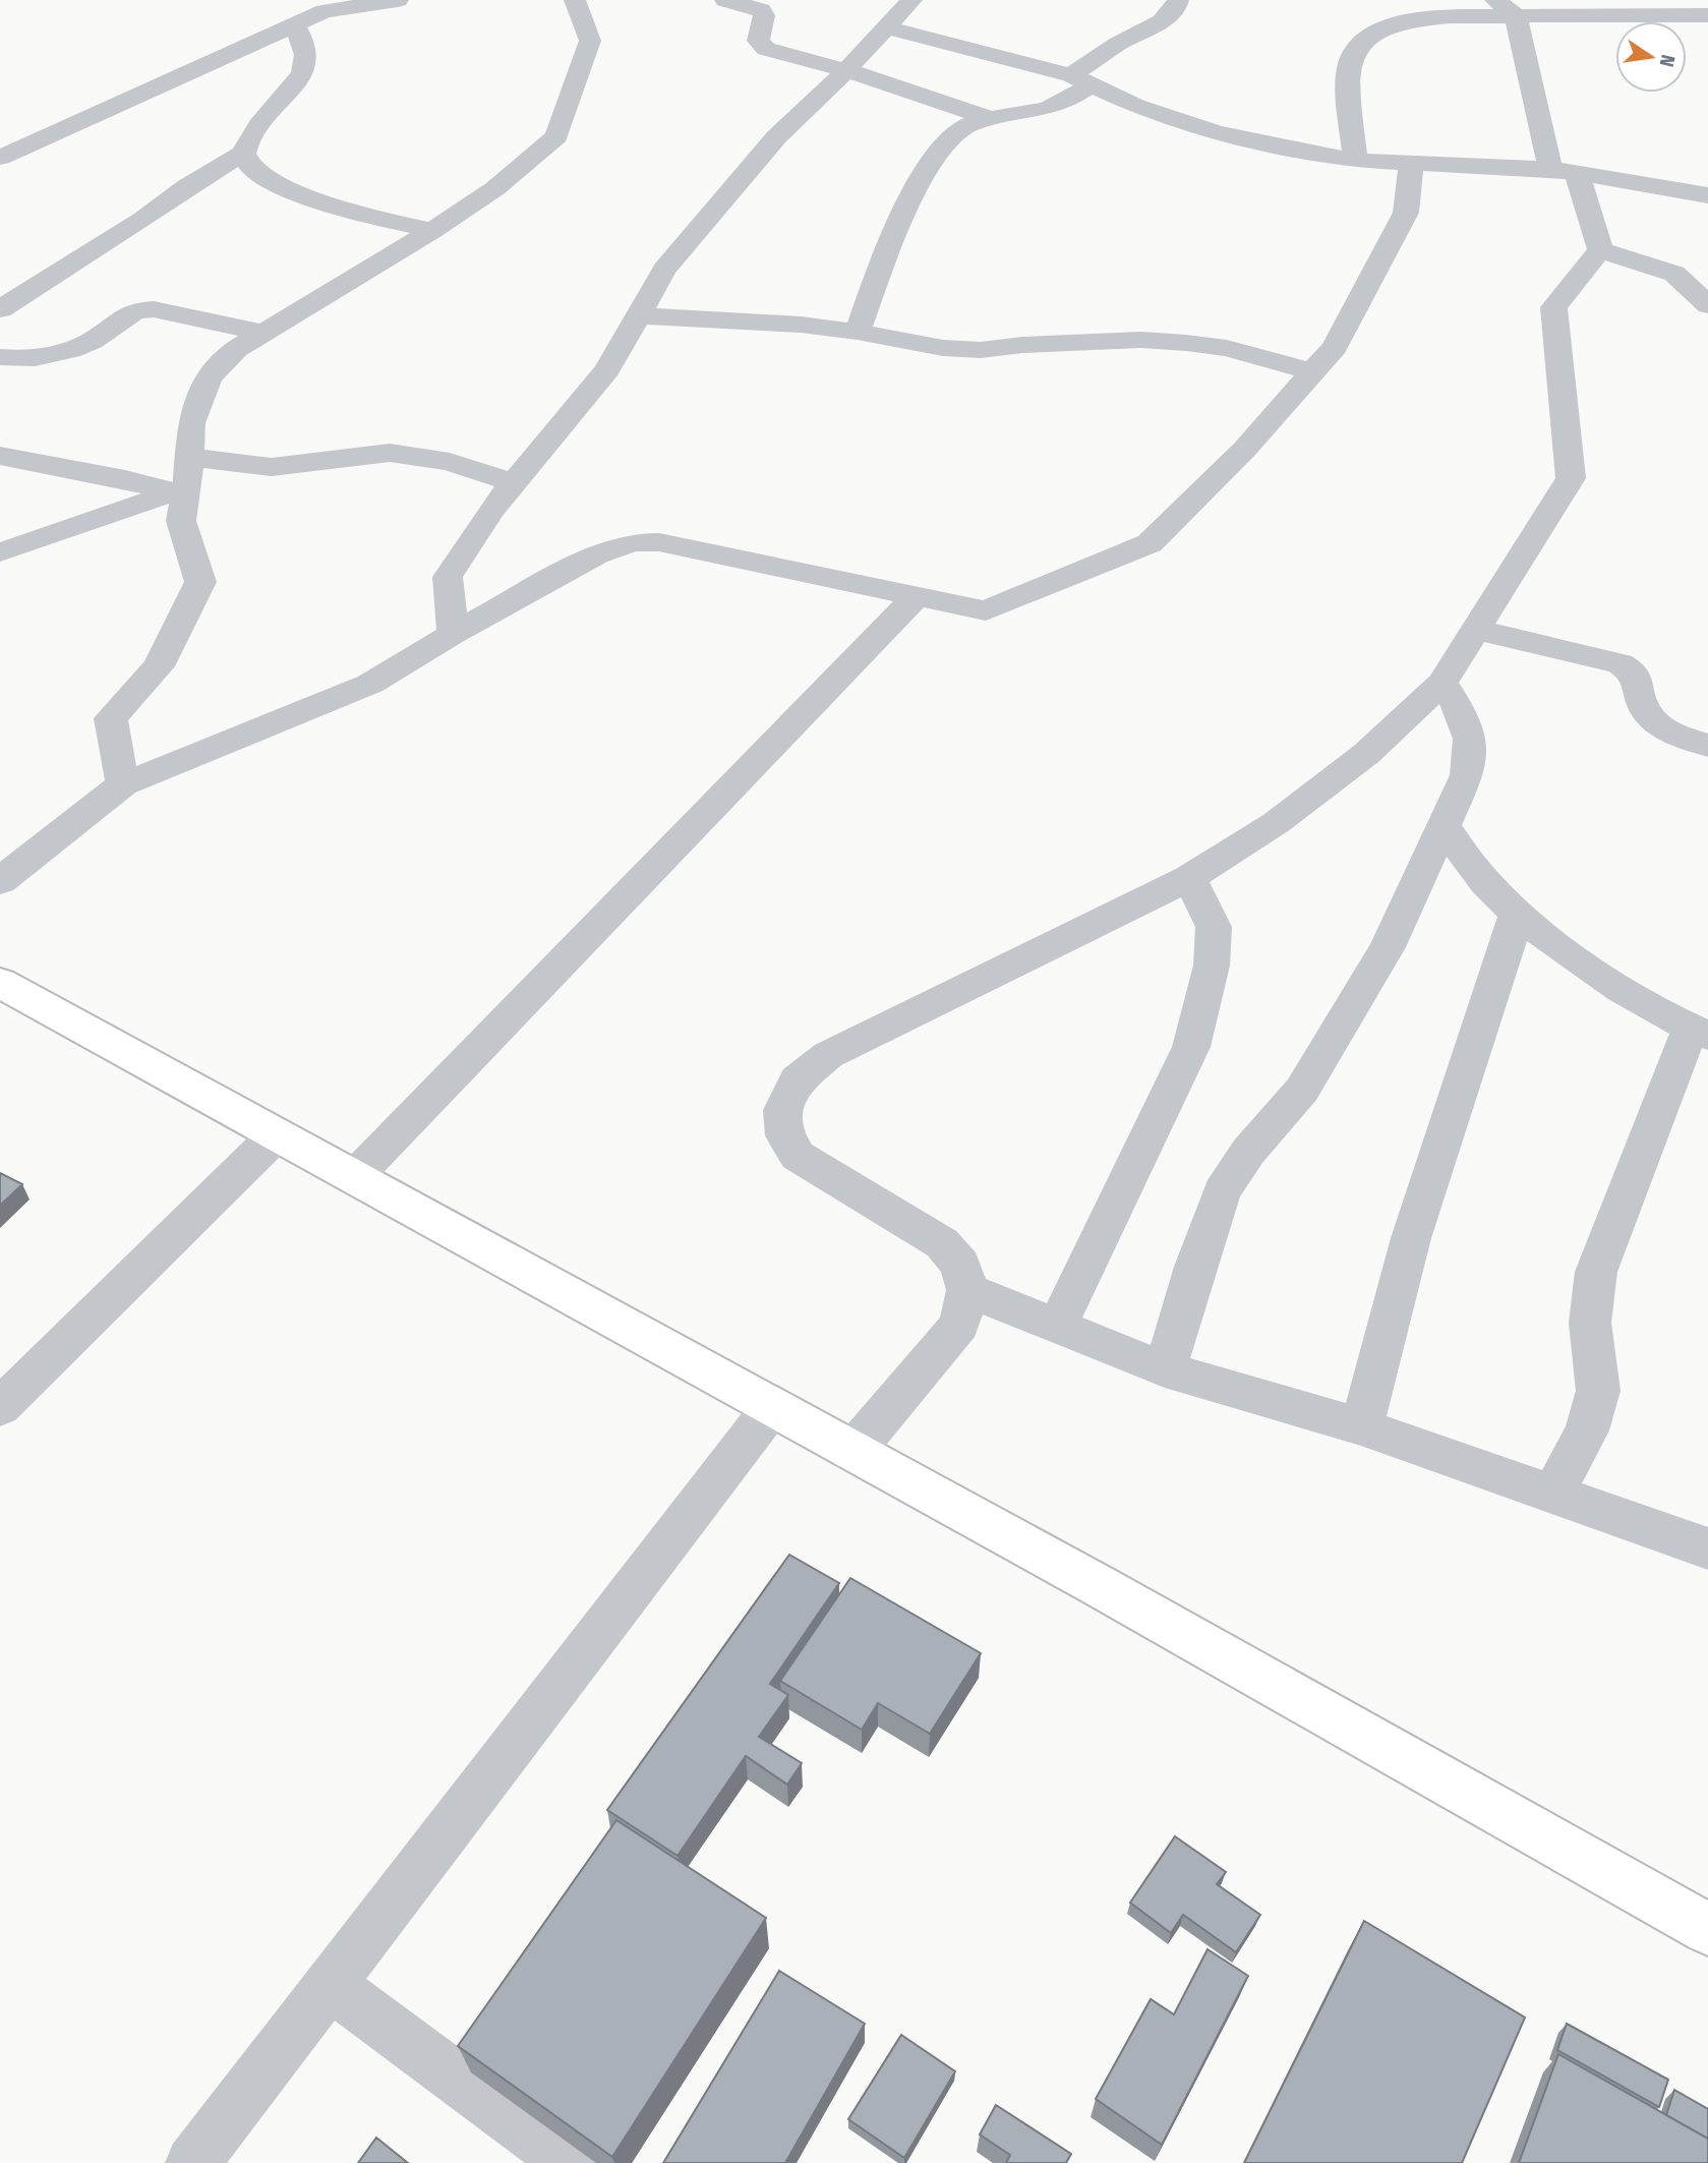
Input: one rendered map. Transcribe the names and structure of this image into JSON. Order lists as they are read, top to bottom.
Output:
{
  "north": "right"
}
